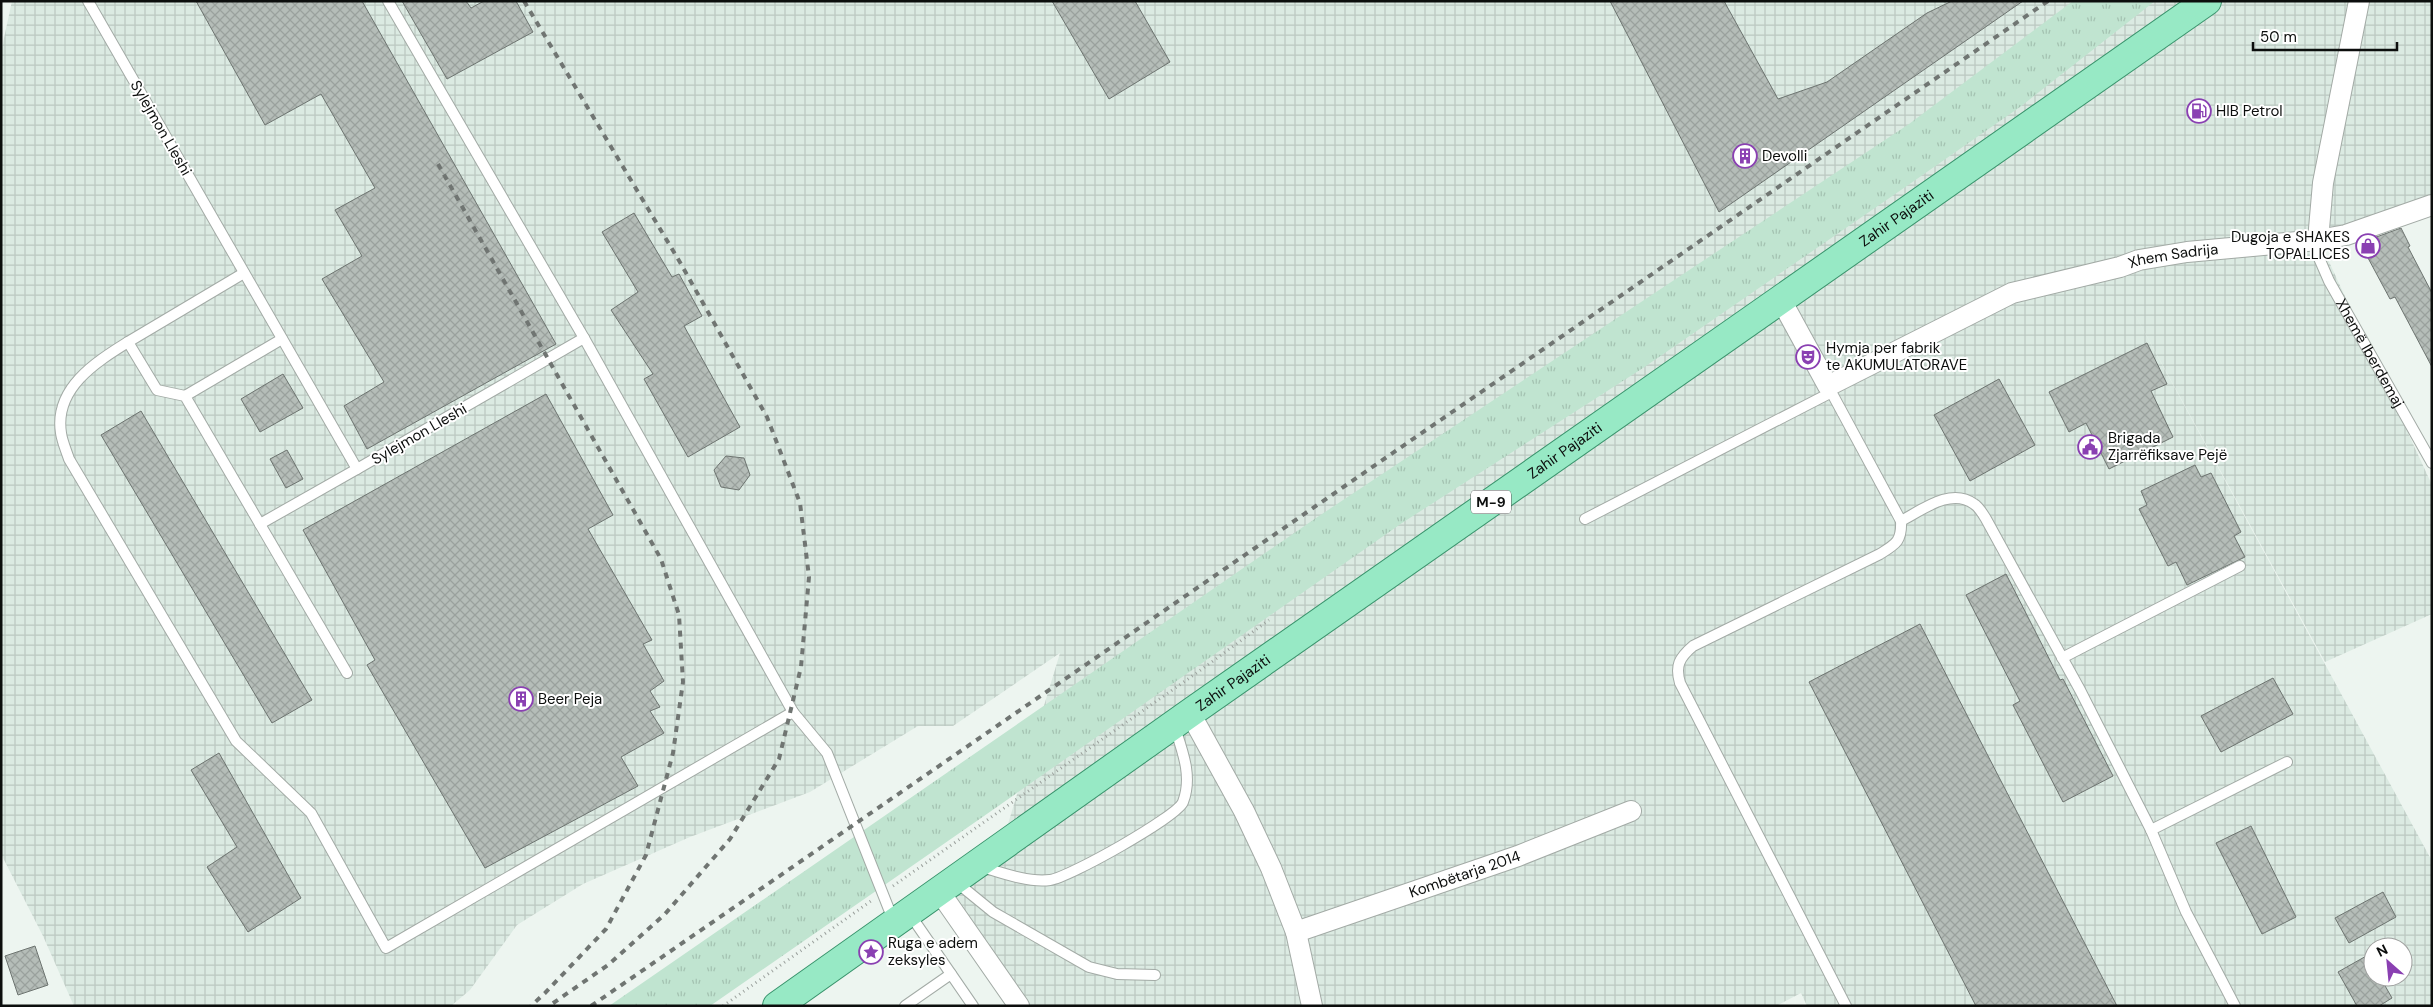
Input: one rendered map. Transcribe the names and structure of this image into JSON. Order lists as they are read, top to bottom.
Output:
{
  "streets": {
    "main road": ["Zahir Pajaziti", "M-9"],
    "street": ["Xhem Sadrija", "Xhemë Iberdemaj", "Kombëtarja 2014"],
    "lane": ["Sylejmon Lleshi"]
  },
  "crossings": [
    ["Xhem Sadrija", "Xhemë Iberdemaj"]
  ],
  "places": {
    "fuel station": ["HIB Petrol"],
    "building": ["Devolli", "Beer Peja"],
    "shop": ["Dugoja e SHAKES TOPALLICES"],
    "theatre": ["Hymja per fabrik te AKUMULATORAVE"],
    "public building": ["Brigada Zjarrëfiksave Pejë"],
    "place": ["Ruga e adem zeksyles"]
  },
  "scale_bar": "50 m",
  "north": "top left"
}
